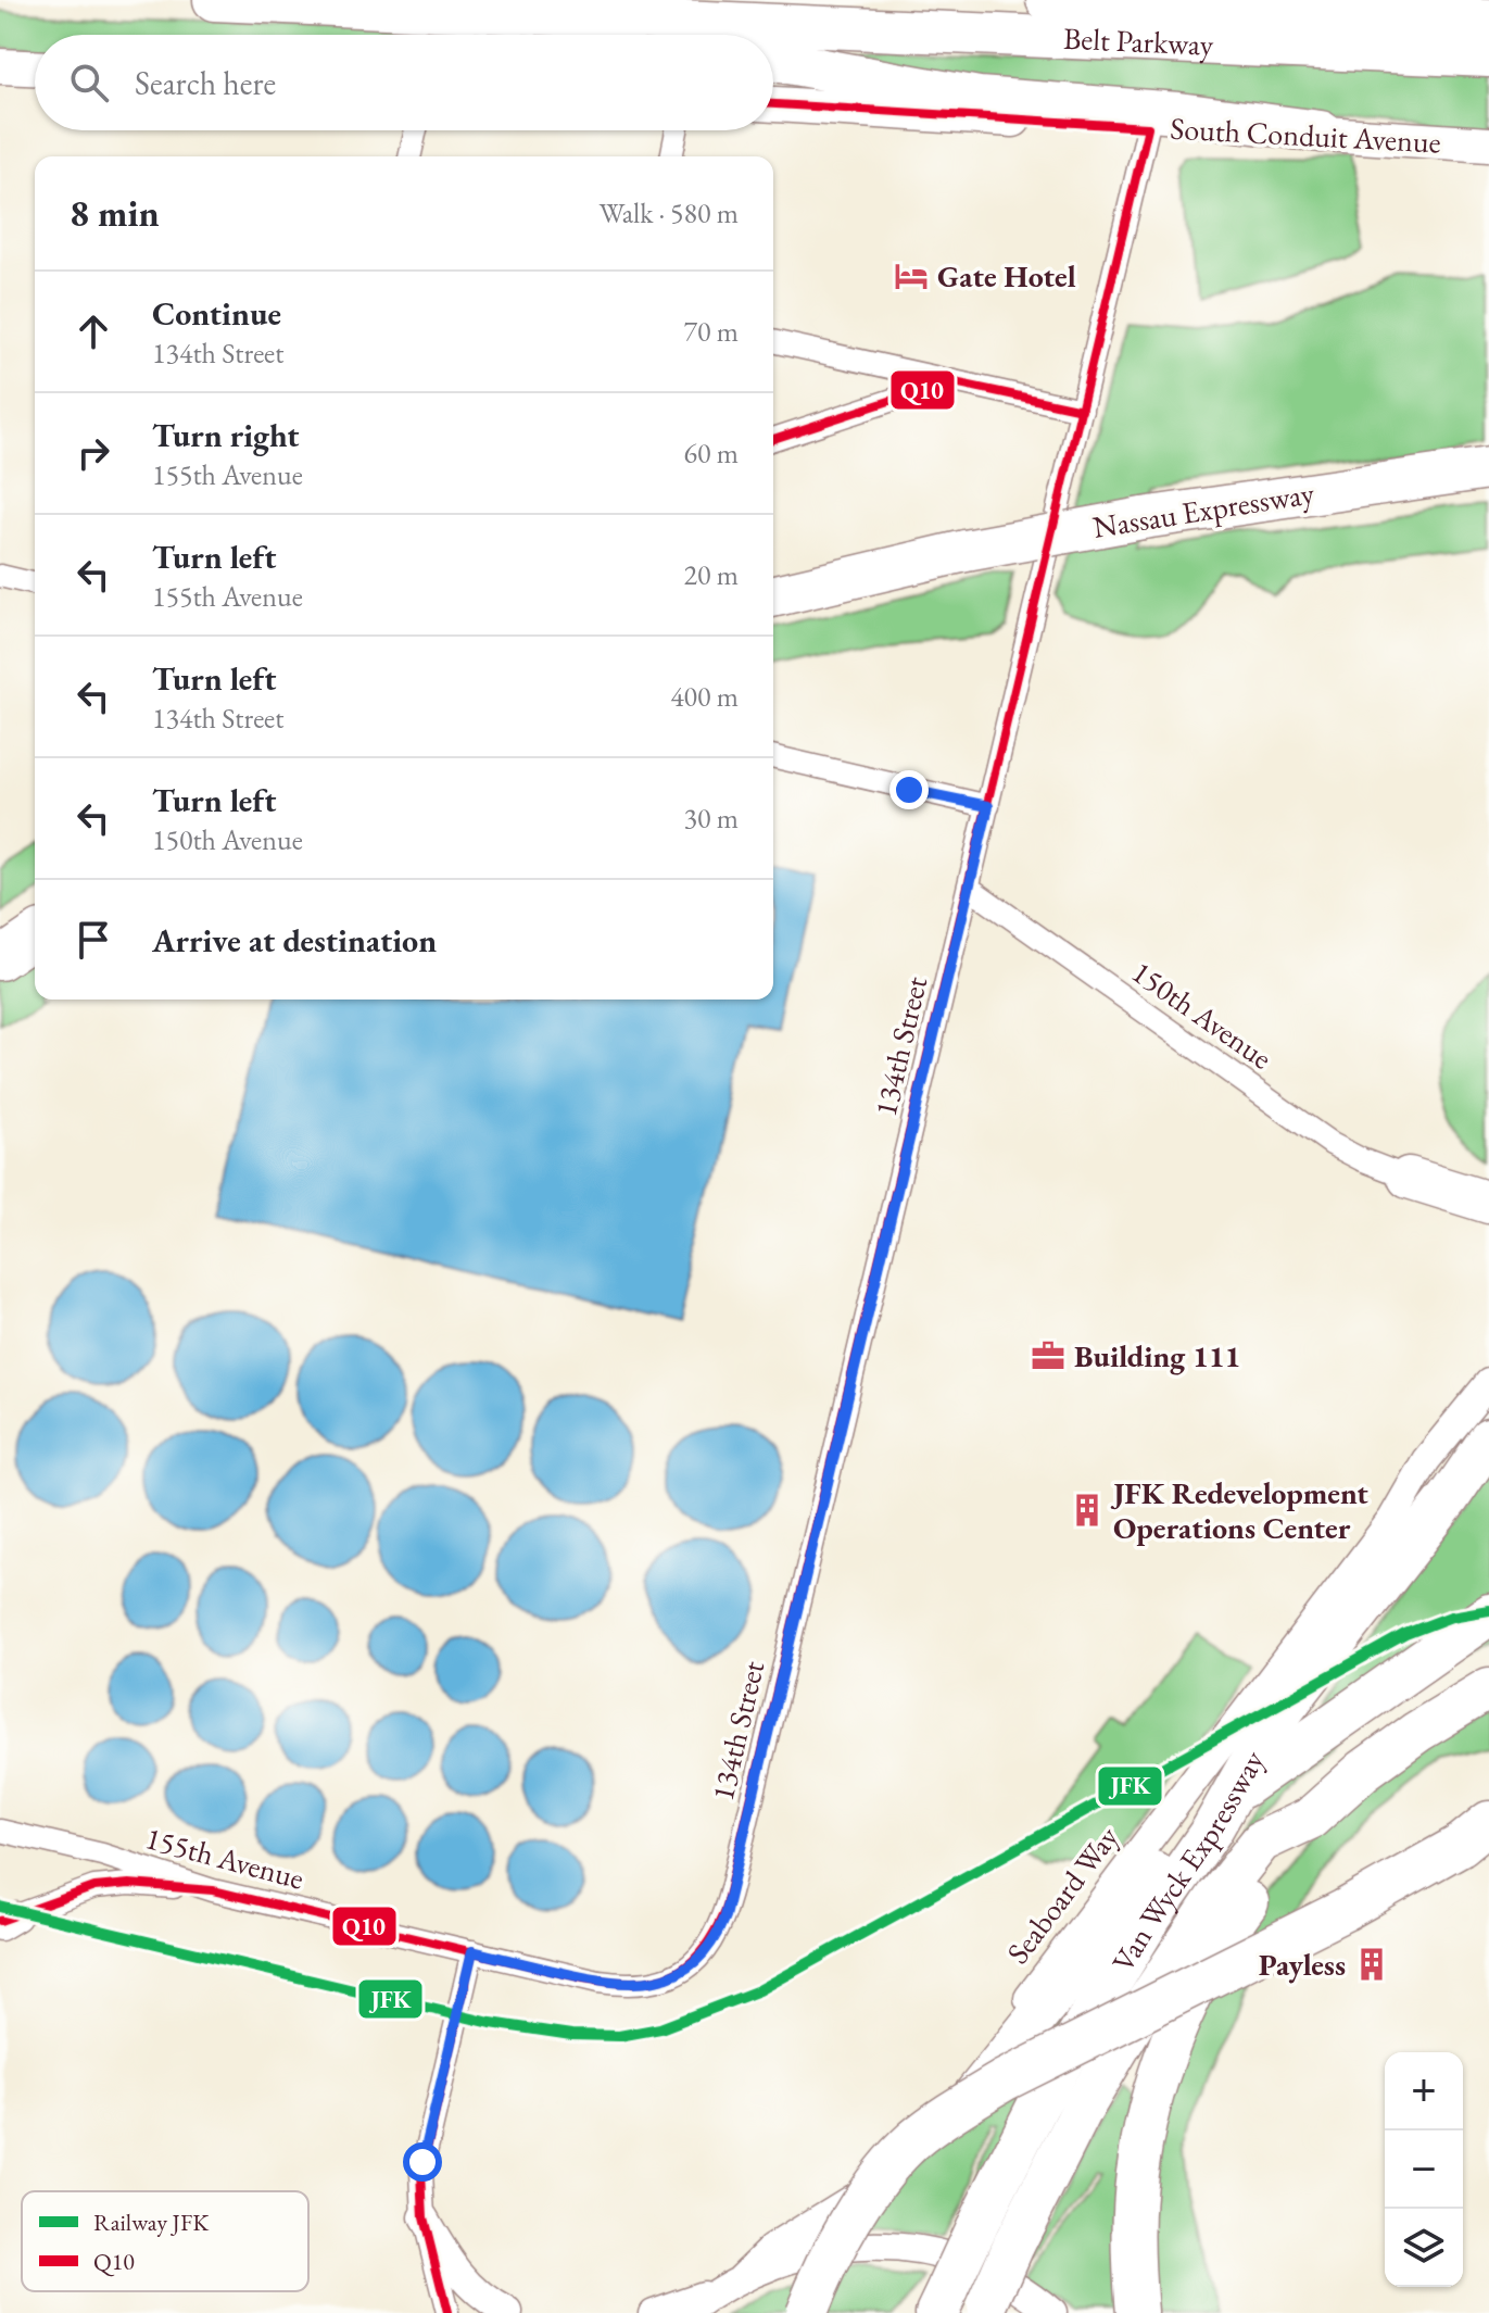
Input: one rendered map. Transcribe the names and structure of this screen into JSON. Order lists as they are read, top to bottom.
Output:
{
  "streets": {
    "highway": ["Belt Parkway", "Nassau Expressway", "Van Wyck Expressway"],
    "main road": ["South Conduit Avenue"],
    "street": [
      "150th Avenue",
      "134th Street",
      "155th Avenue",
      "Seaboard Way"
    ]
  },
  "crossings": [
    ["South Conduit Avenue", "134th Street"],
    ["150th Avenue", "134th Street"],
    ["134th Street", "155th Avenue"]
  ],
  "places": {
    "hotel": ["Gate Hotel"],
    "office": ["Building 111"],
    "building": ["JFK Redevelopment Operations Center", "Payless"]
  },
  "lines": ["transit line Q10", "rail line JFK"],
  "legend": ["Railway JFK", "Q10"],
  "page": {
    "search": "Search here",
    "heading": ["8 min", "Walk · 580 m"],
    "list": [
      ["Continue", "134th Street", "70 m"],
      ["Turn right", "155th Avenue", "60 m"],
      ["Turn left", "155th Avenue", "20 m"],
      ["Turn left", "134th Street", "400 m"],
      ["Turn left", "150th Avenue", "30 m"],
      "Arrive at destination"
    ],
    "map_buttons": ["+", "−"]
  }
}
